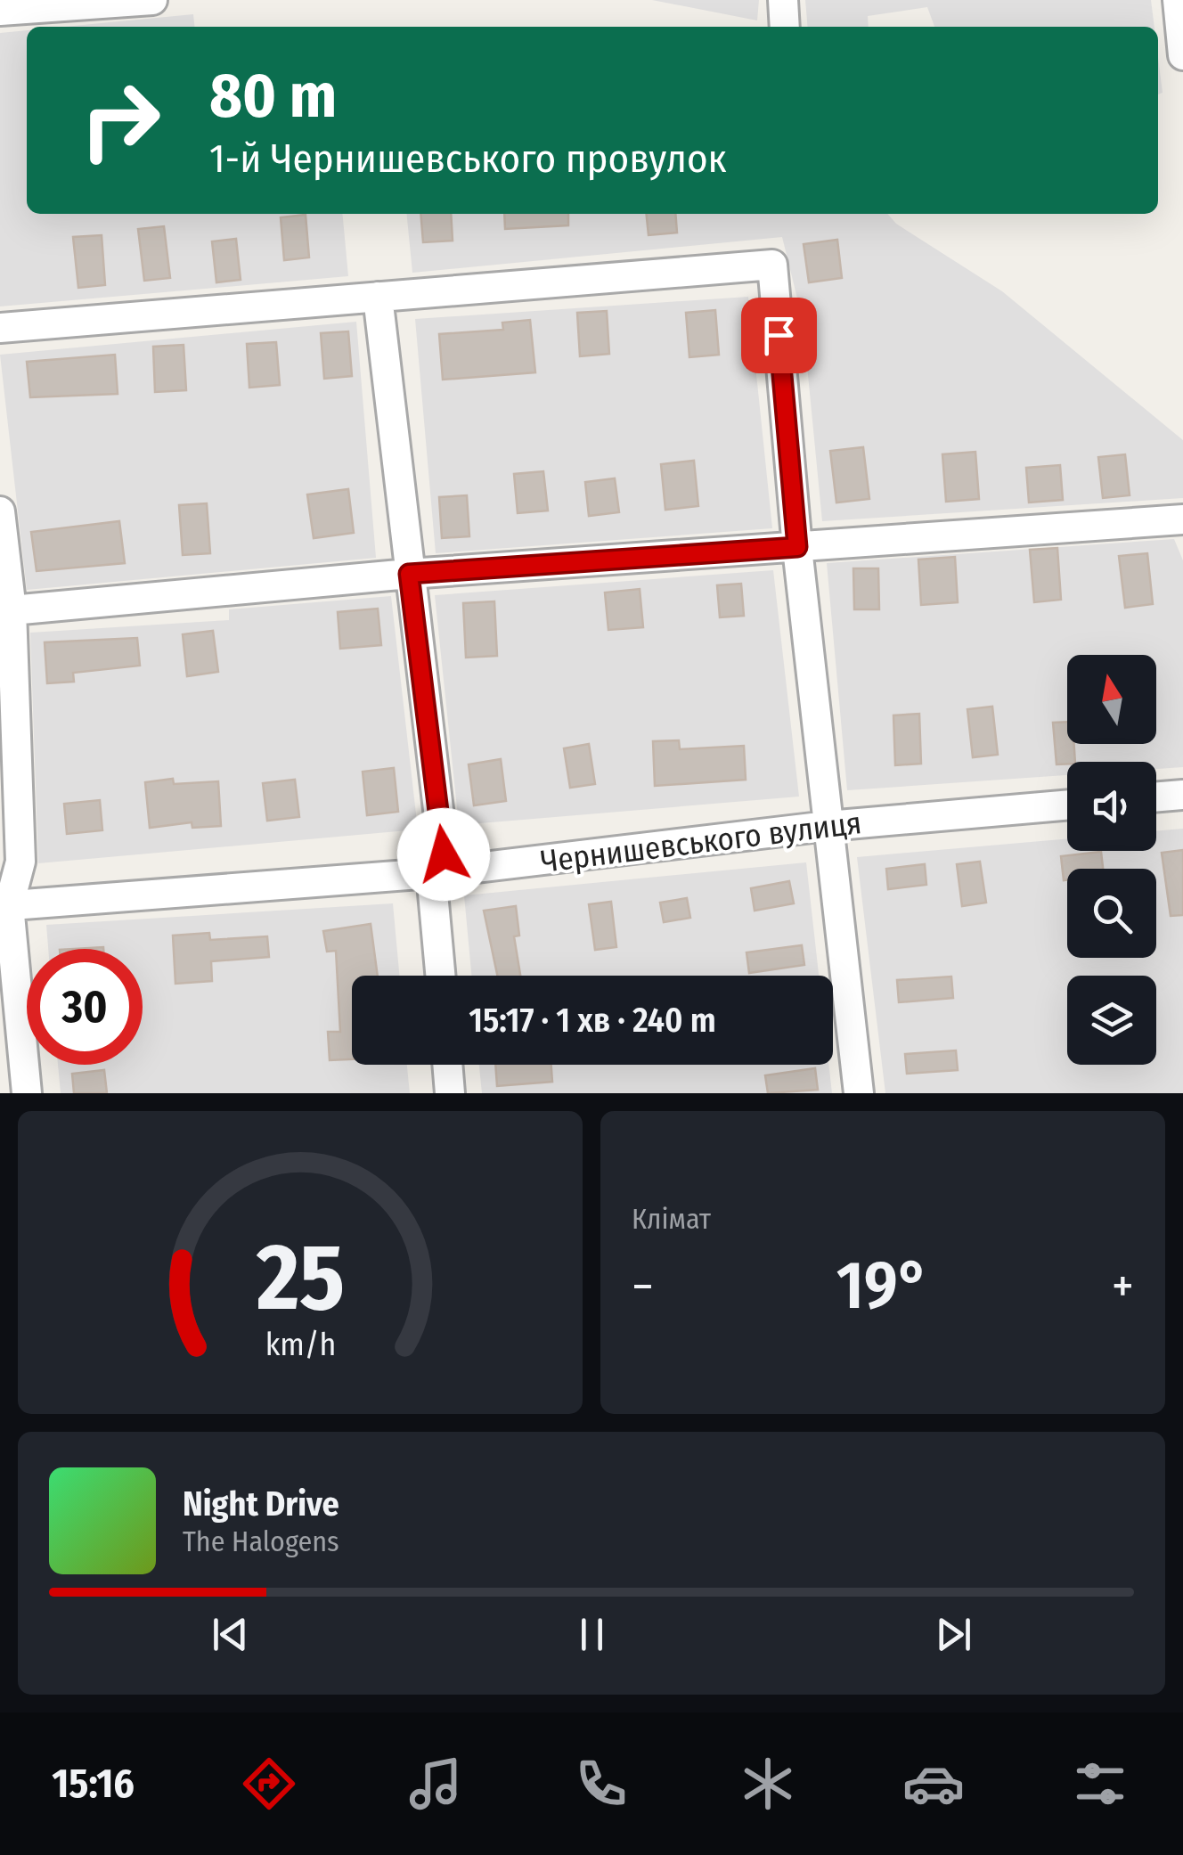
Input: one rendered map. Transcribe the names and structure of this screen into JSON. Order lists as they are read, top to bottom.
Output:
{
  "streets": {
    "street": ["Чернишевського вулиця"]
  },
  "north": "top",
  "page": {
    "turn": ["80 m", "1-й Чернишевського провулок"],
    "limit": "30",
    "trip": "15:17 · 1 хв · 240 m",
    "tile": "Клімат",
    "heat": ["−", "19°", "+"],
    "song": ["Night Drive", "The Halogens"],
    "tabs": "15:16",
    "gauge": ["25", "km/h"]
  }
}
